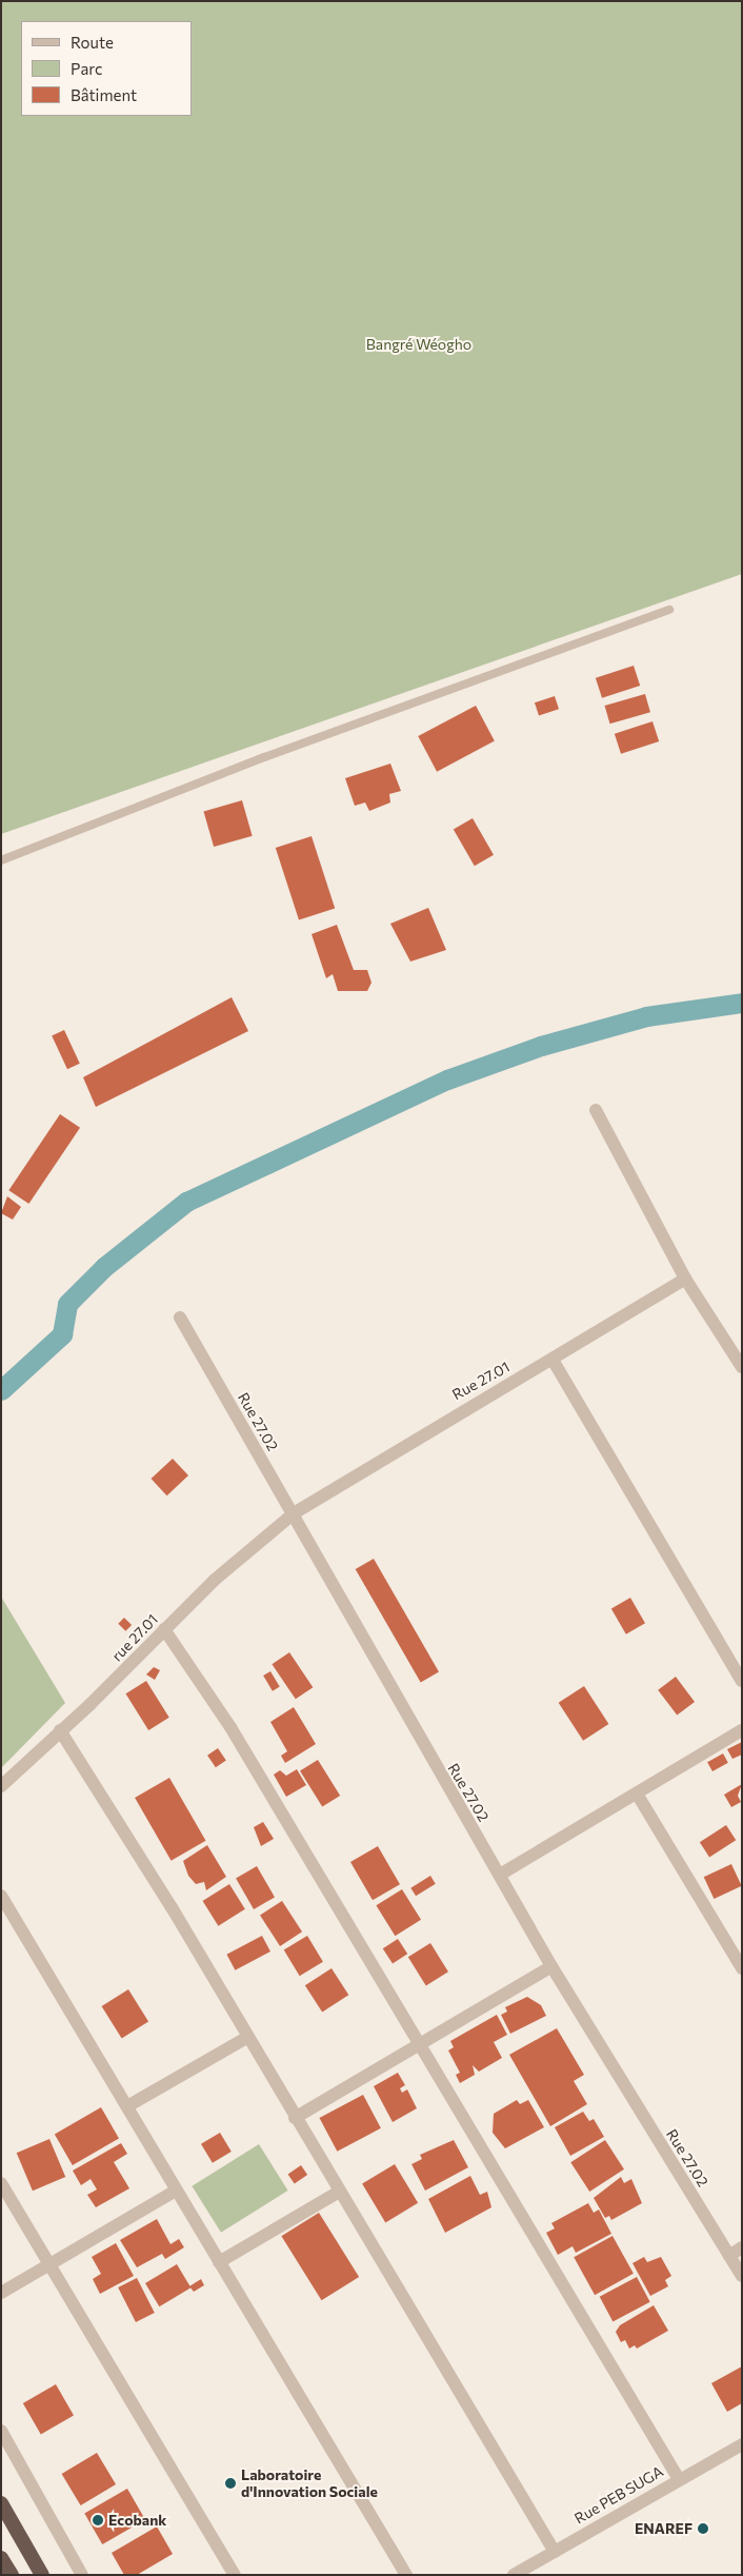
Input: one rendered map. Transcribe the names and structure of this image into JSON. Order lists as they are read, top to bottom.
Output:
{
  "streets": {
    "street": [
      "Rue 27.01",
      "Rue 27.02",
      "rue 27.01",
      "Rue PEB SUGA"
    ]
  },
  "crossings": [
    ["Rue 27.01", "Rue 27.02"],
    ["Rue 27.01", "rue 27.01"],
    ["Rue 27.02", "rue 27.01"]
  ],
  "parks": ["Bangré Wéogho"],
  "places": ["Laboratoire d'Innovation Sociale", "Ecobank", "ENAREF"],
  "legend": ["Route", "Parc", "Bâtiment"]
}
